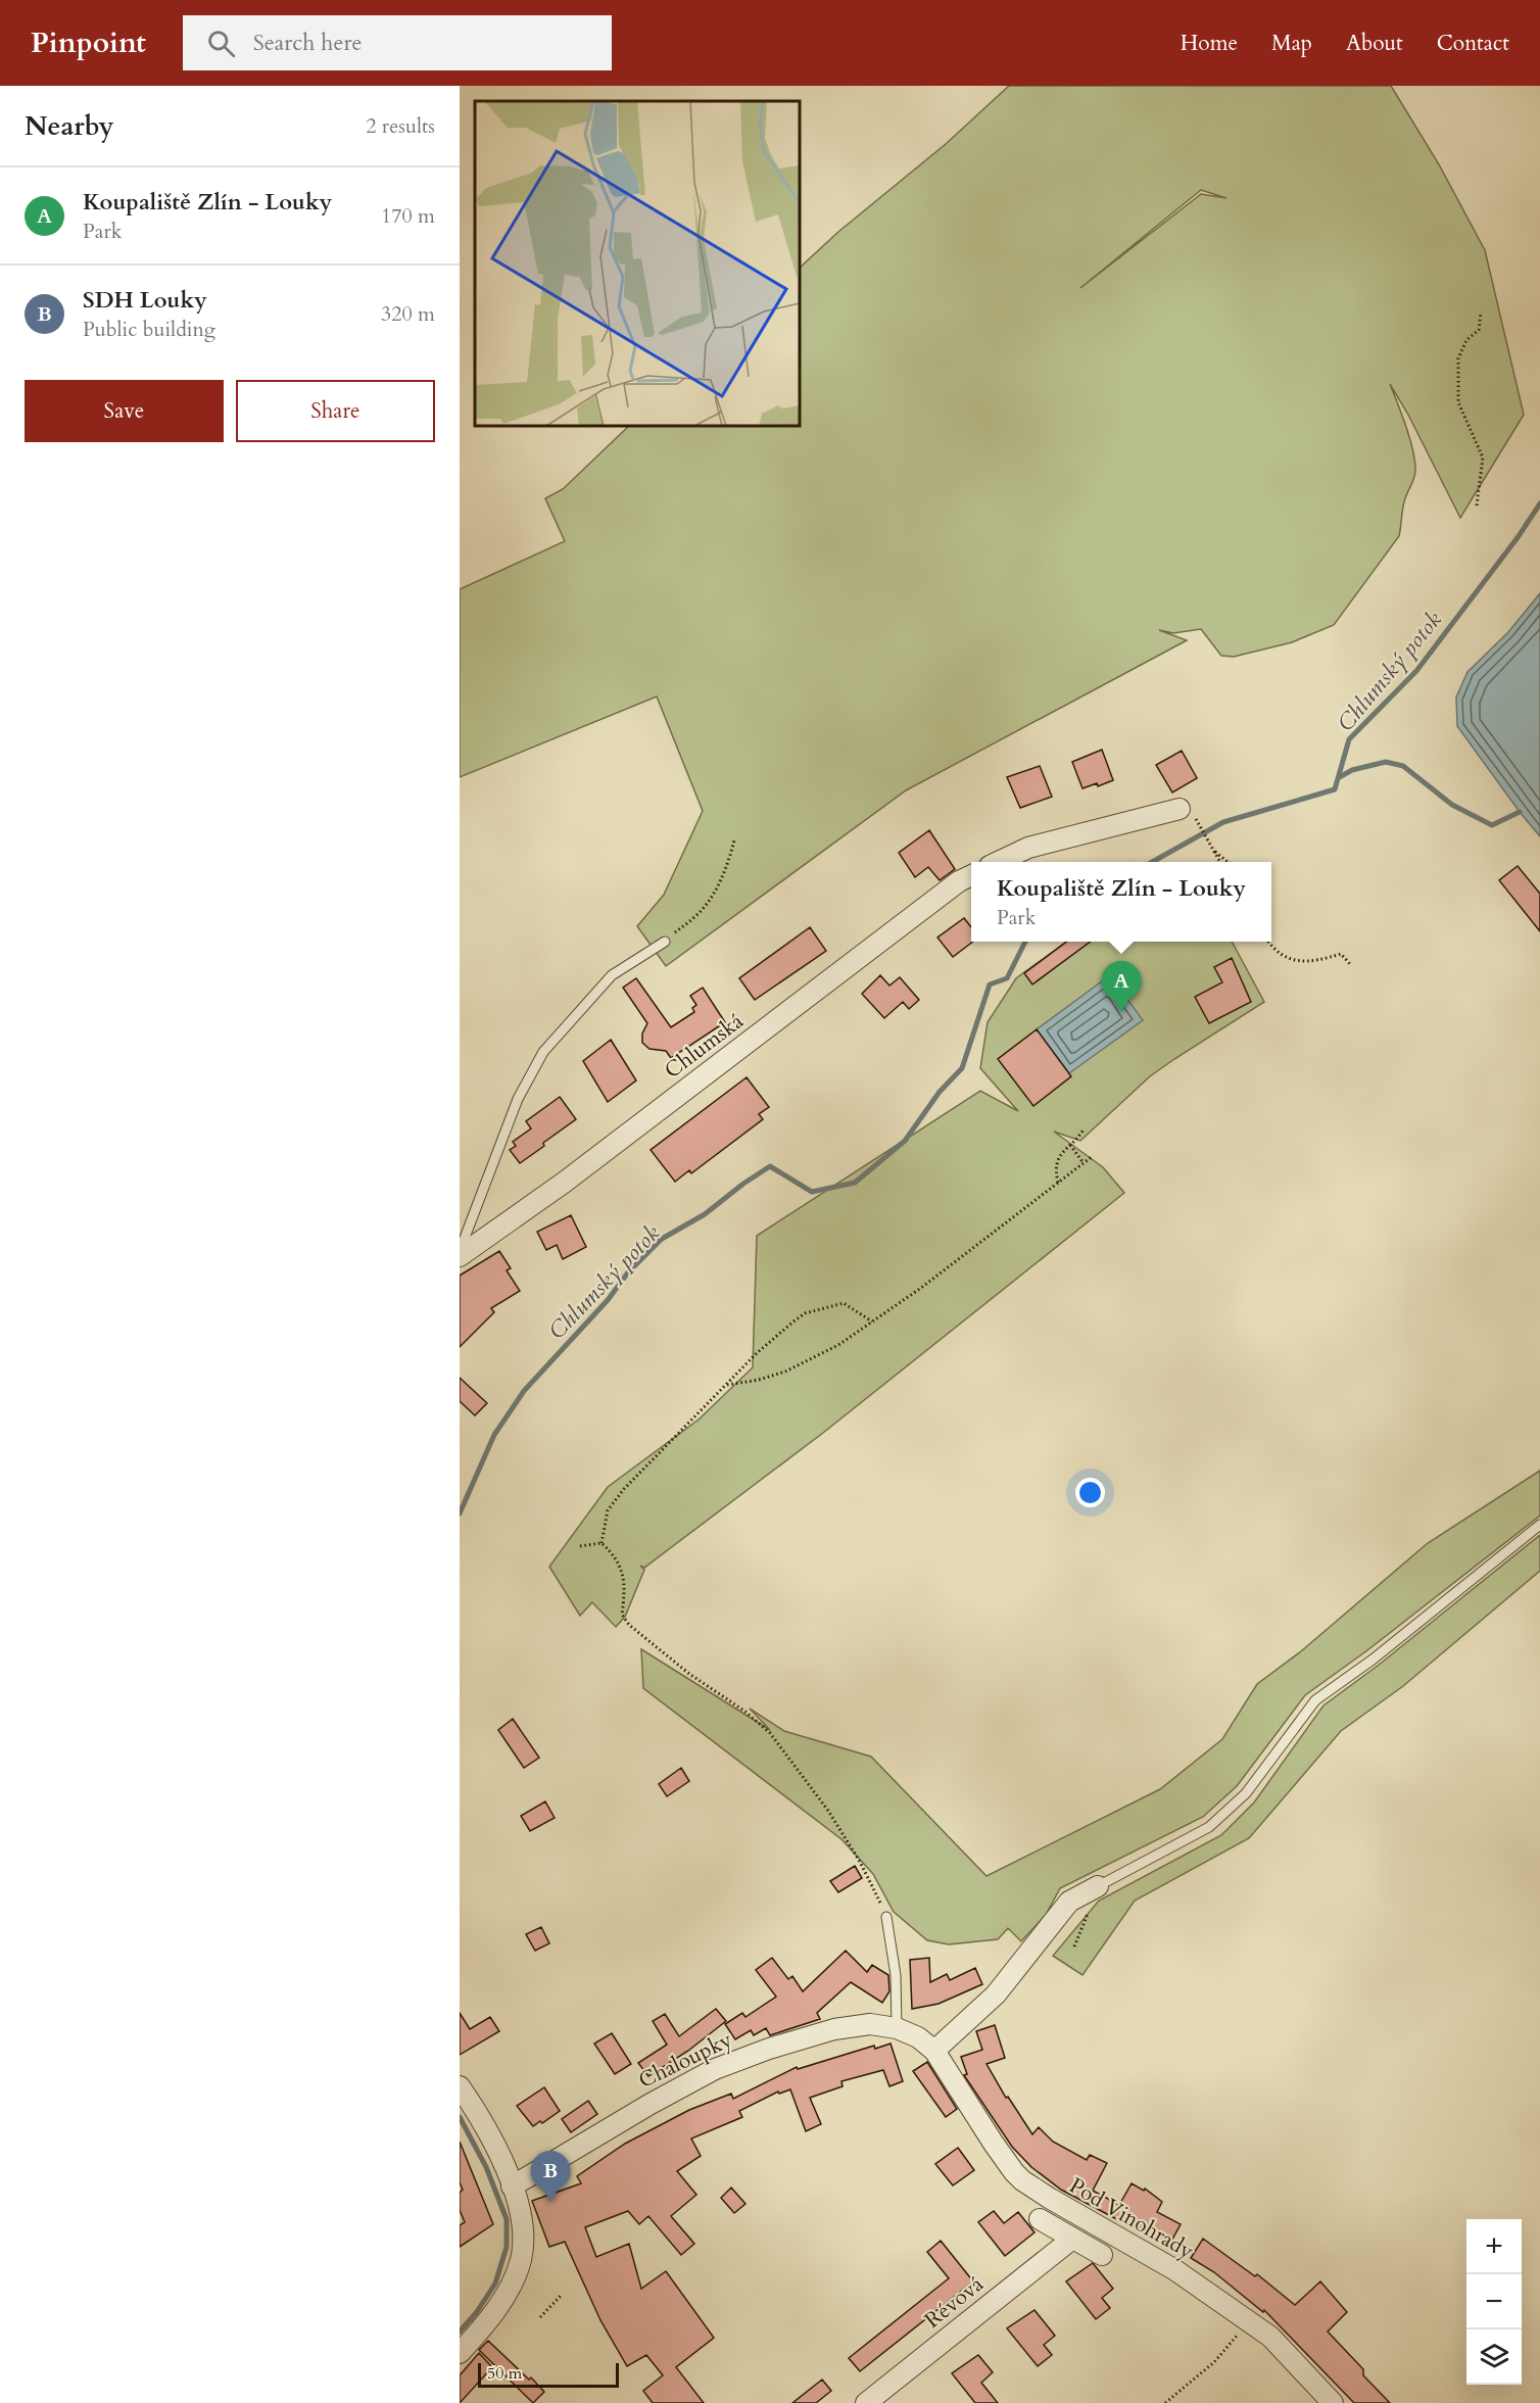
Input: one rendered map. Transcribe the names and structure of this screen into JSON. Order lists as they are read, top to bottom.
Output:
{
  "streets": {
    "street": [
      "Chlumská",
      "Chaloupky",
      "Pod Vinohrady",
      "Révová"
    ]
  },
  "crossings": [
    ["Chaloupky", "Pod Vinohrady"]
  ],
  "water": ["Chlumský potok"],
  "scale_bar": "50 m",
  "page": {
    "header": "Pinpoint",
    "search": "Search here",
    "nav": [
      "Home",
      "Map",
      "About",
      "Contact"
    ],
    "heading": ["Nearby", "2 results"],
    "list": [
      {
        "mark": "A",
        "name": "Koupaliště Zlín - Louky",
        "note": "Park",
        "value": "170 m"
      },
      {
        "mark": "B",
        "name": "SDH Louky",
        "note": "Public building",
        "value": "320 m"
      }
    ],
    "buttons": ["Save", "Share"],
    "popup": ["Koupaliště Zlín - Louky", "Park"],
    "pins": ["A", "B"],
    "map_buttons": ["+", "−"],
    "scale": "50 m"
  }
}
